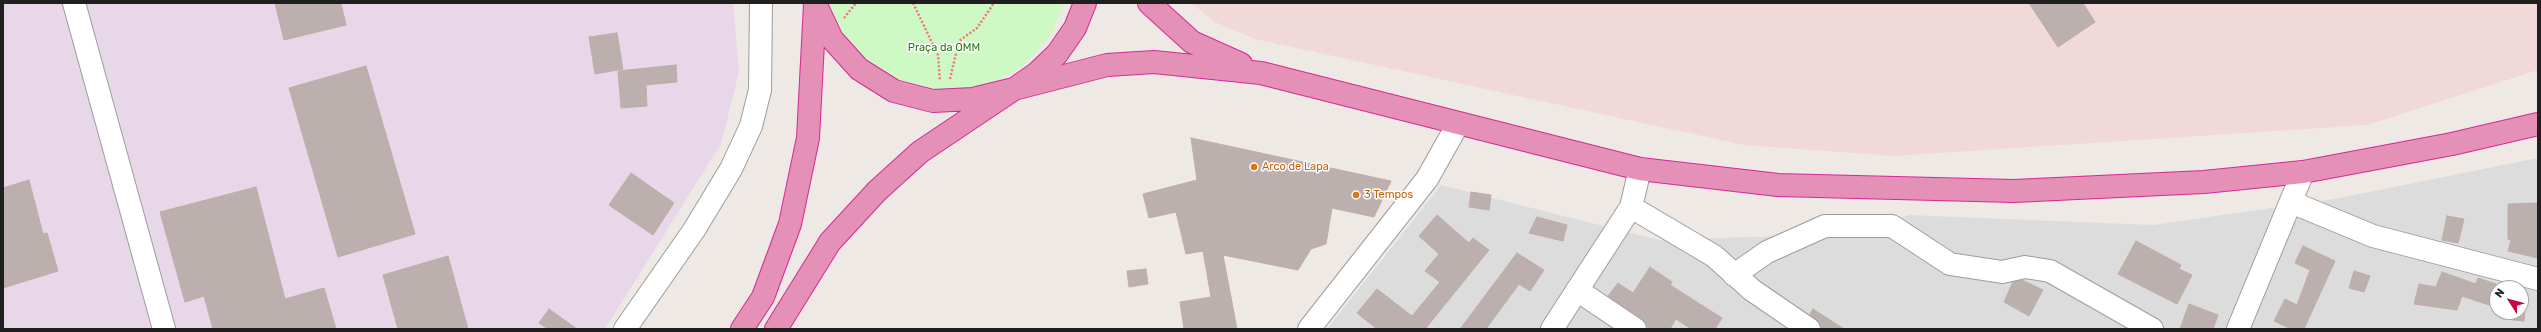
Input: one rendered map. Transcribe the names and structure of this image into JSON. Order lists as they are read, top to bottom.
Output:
{
  "parks": ["Praça da OMM"],
  "places": ["Arco de Lapa", "3 Tempos"],
  "north": "top left"
}
